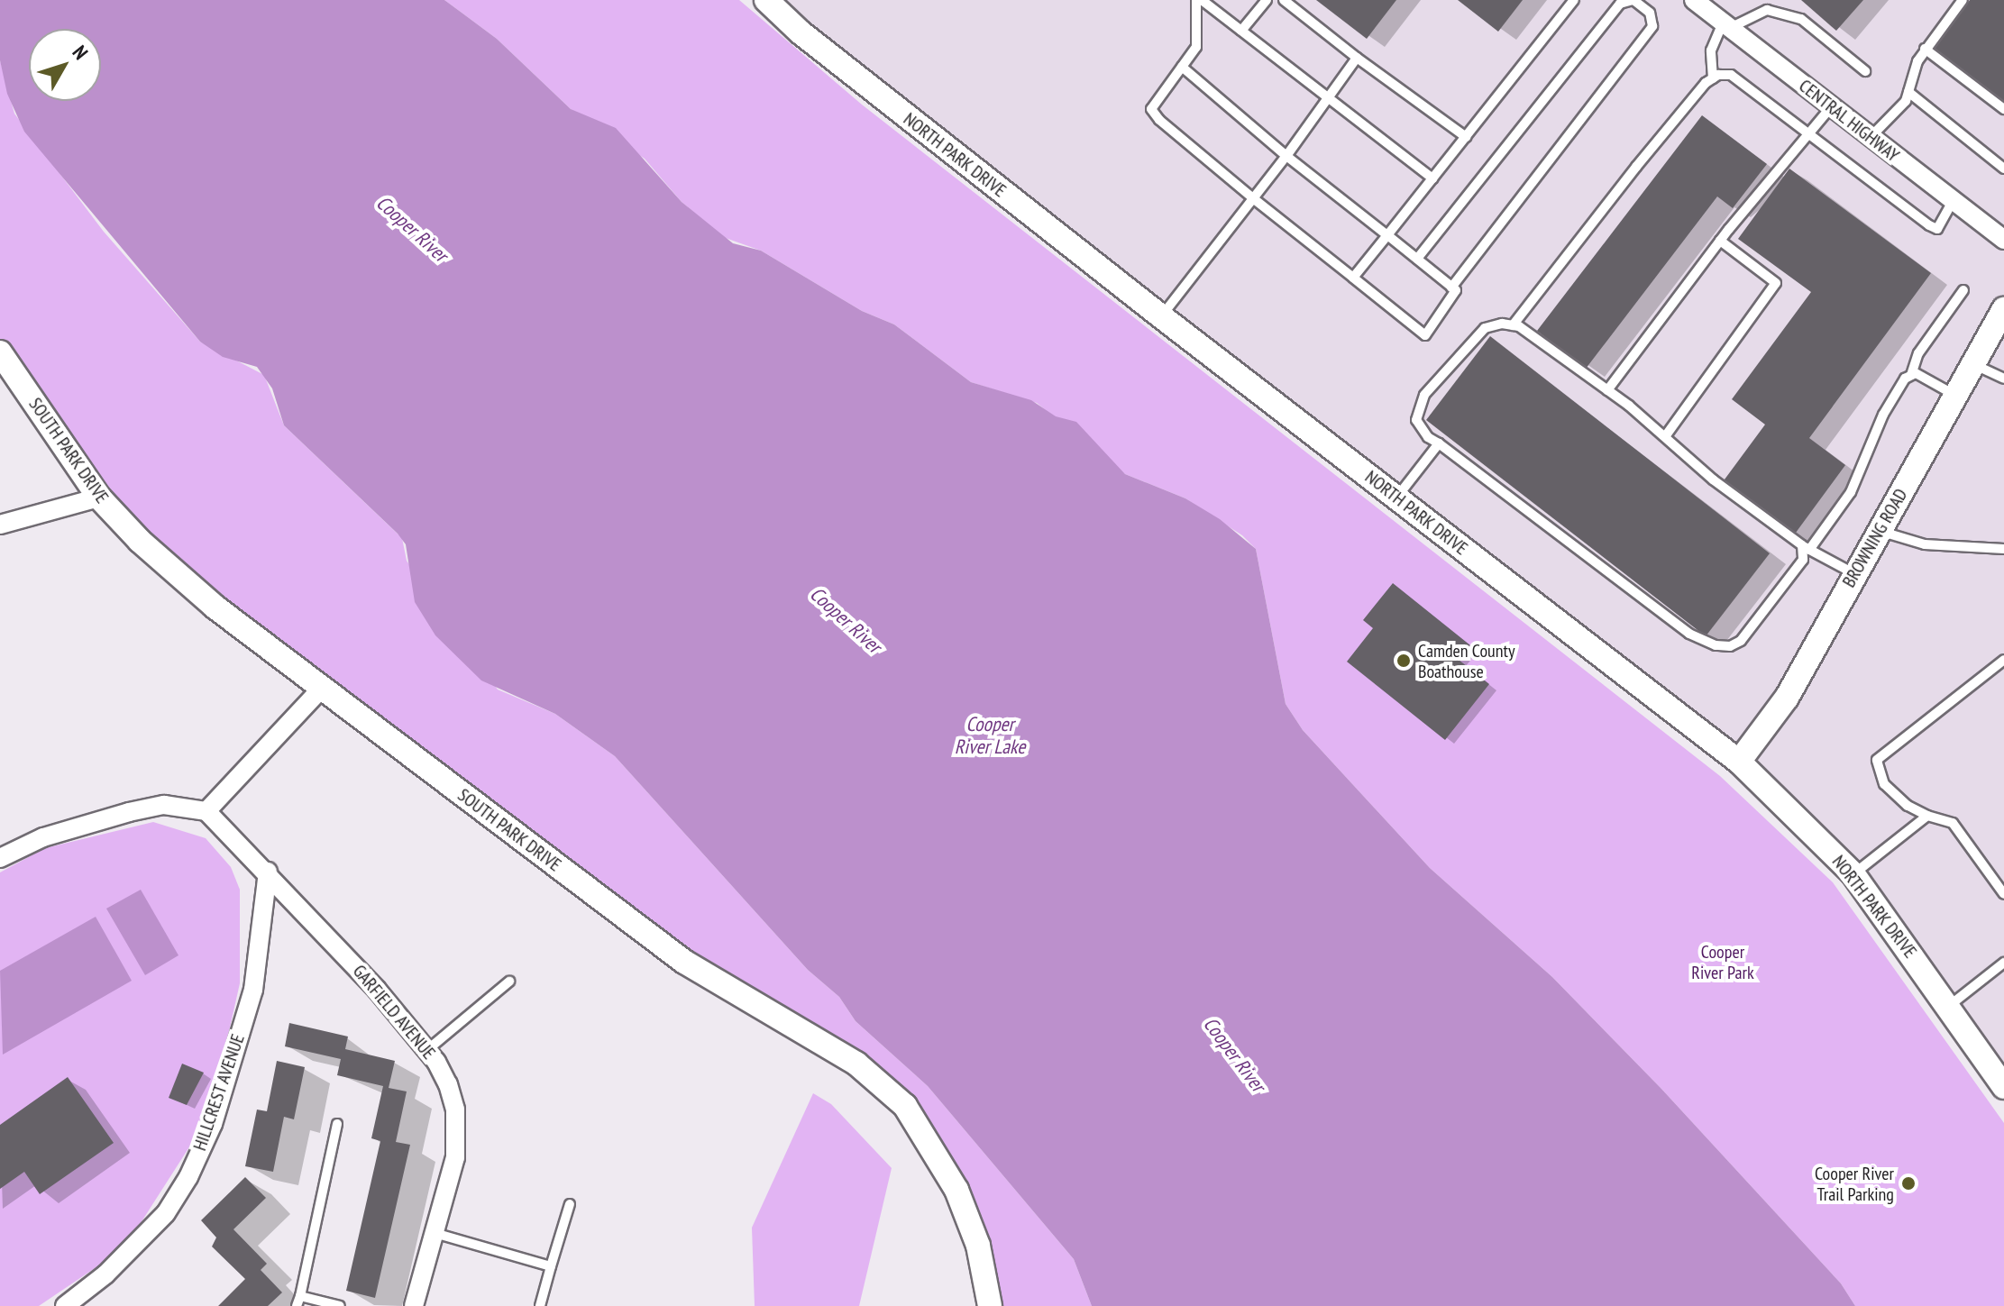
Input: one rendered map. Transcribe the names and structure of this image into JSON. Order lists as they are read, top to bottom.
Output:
{
  "streets": {
    "street": [
      "CENTRAL HIGHWAY",
      "NORTH PARK DRIVE",
      "SOUTH PARK DRIVE",
      "BROWNING ROAD",
      "GARFIELD AVENUE",
      "HILLCREST AVENUE"
    ]
  },
  "crossings": [
    ["NORTH PARK DRIVE", "BROWNING ROAD"],
    ["GARFIELD AVENUE", "HILLCREST AVENUE"]
  ],
  "water": ["Cooper River", "Cooper River Lake"],
  "parks": ["Cooper River Park"],
  "places": ["Camden County Boathouse", "Cooper River Trail Parking"],
  "north": "top right"
}
